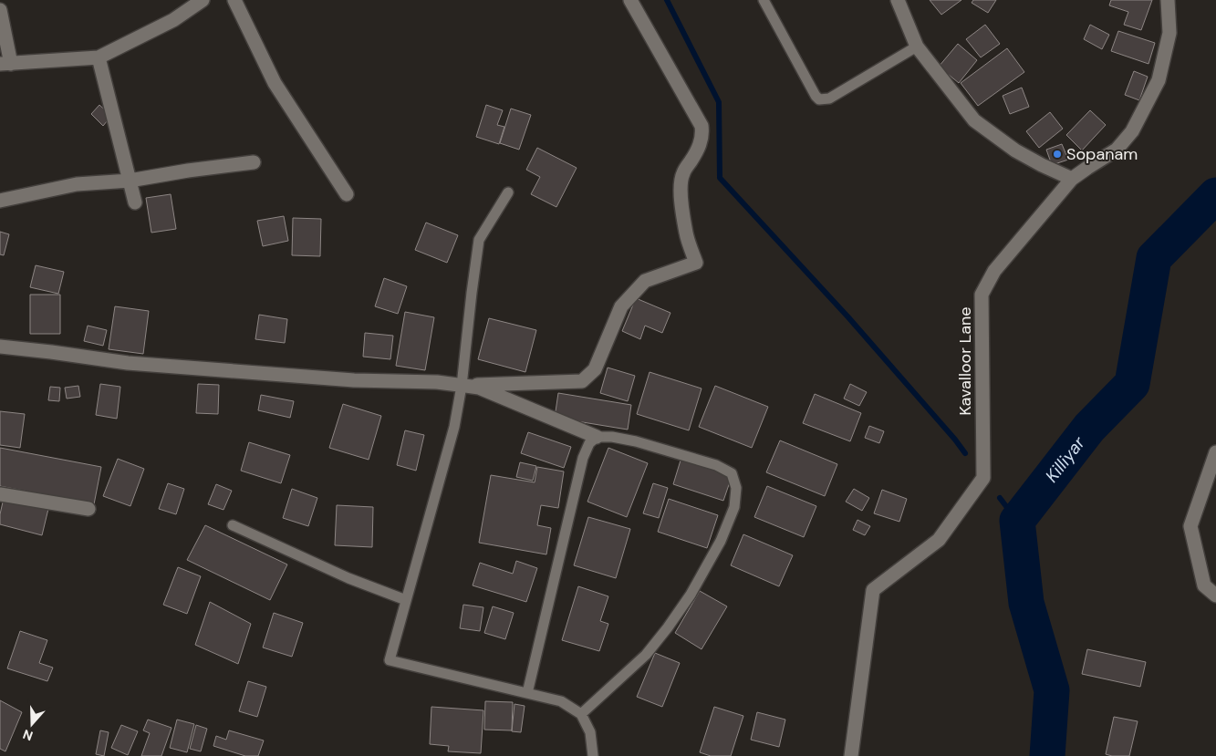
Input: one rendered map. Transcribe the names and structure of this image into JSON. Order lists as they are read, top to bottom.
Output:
{
  "streets": {
    "street": ["Kavalloor Lane"]
  },
  "water": ["Killiyar"],
  "places": ["Sopanam"],
  "north": "bottom"
}
